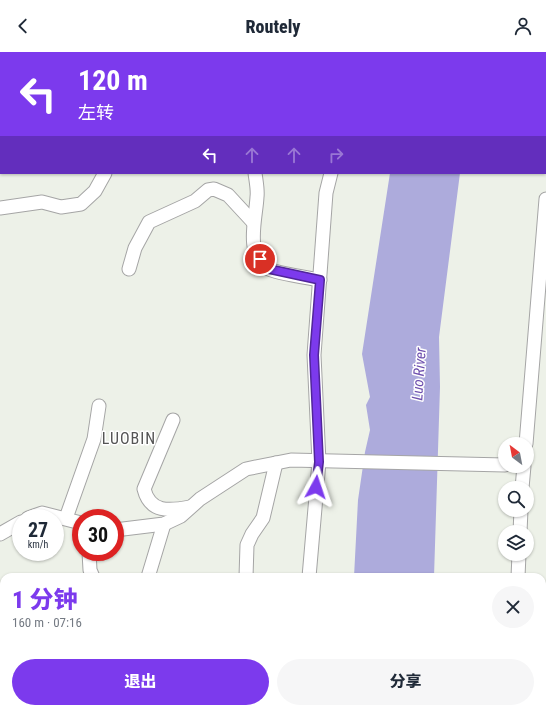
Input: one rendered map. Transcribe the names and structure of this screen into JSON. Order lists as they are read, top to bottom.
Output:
{
  "districts": ["LUOBIN"],
  "water": ["Luo River"],
  "north": "top left",
  "page": {
    "header": "Routely",
    "turn": ["120 m", "左转"],
    "speed": "27 km/h",
    "limit": "30",
    "heading": ["1 分钟", "160 m · 07:16"],
    "buttons": ["退出", "分享"]
  }
}
